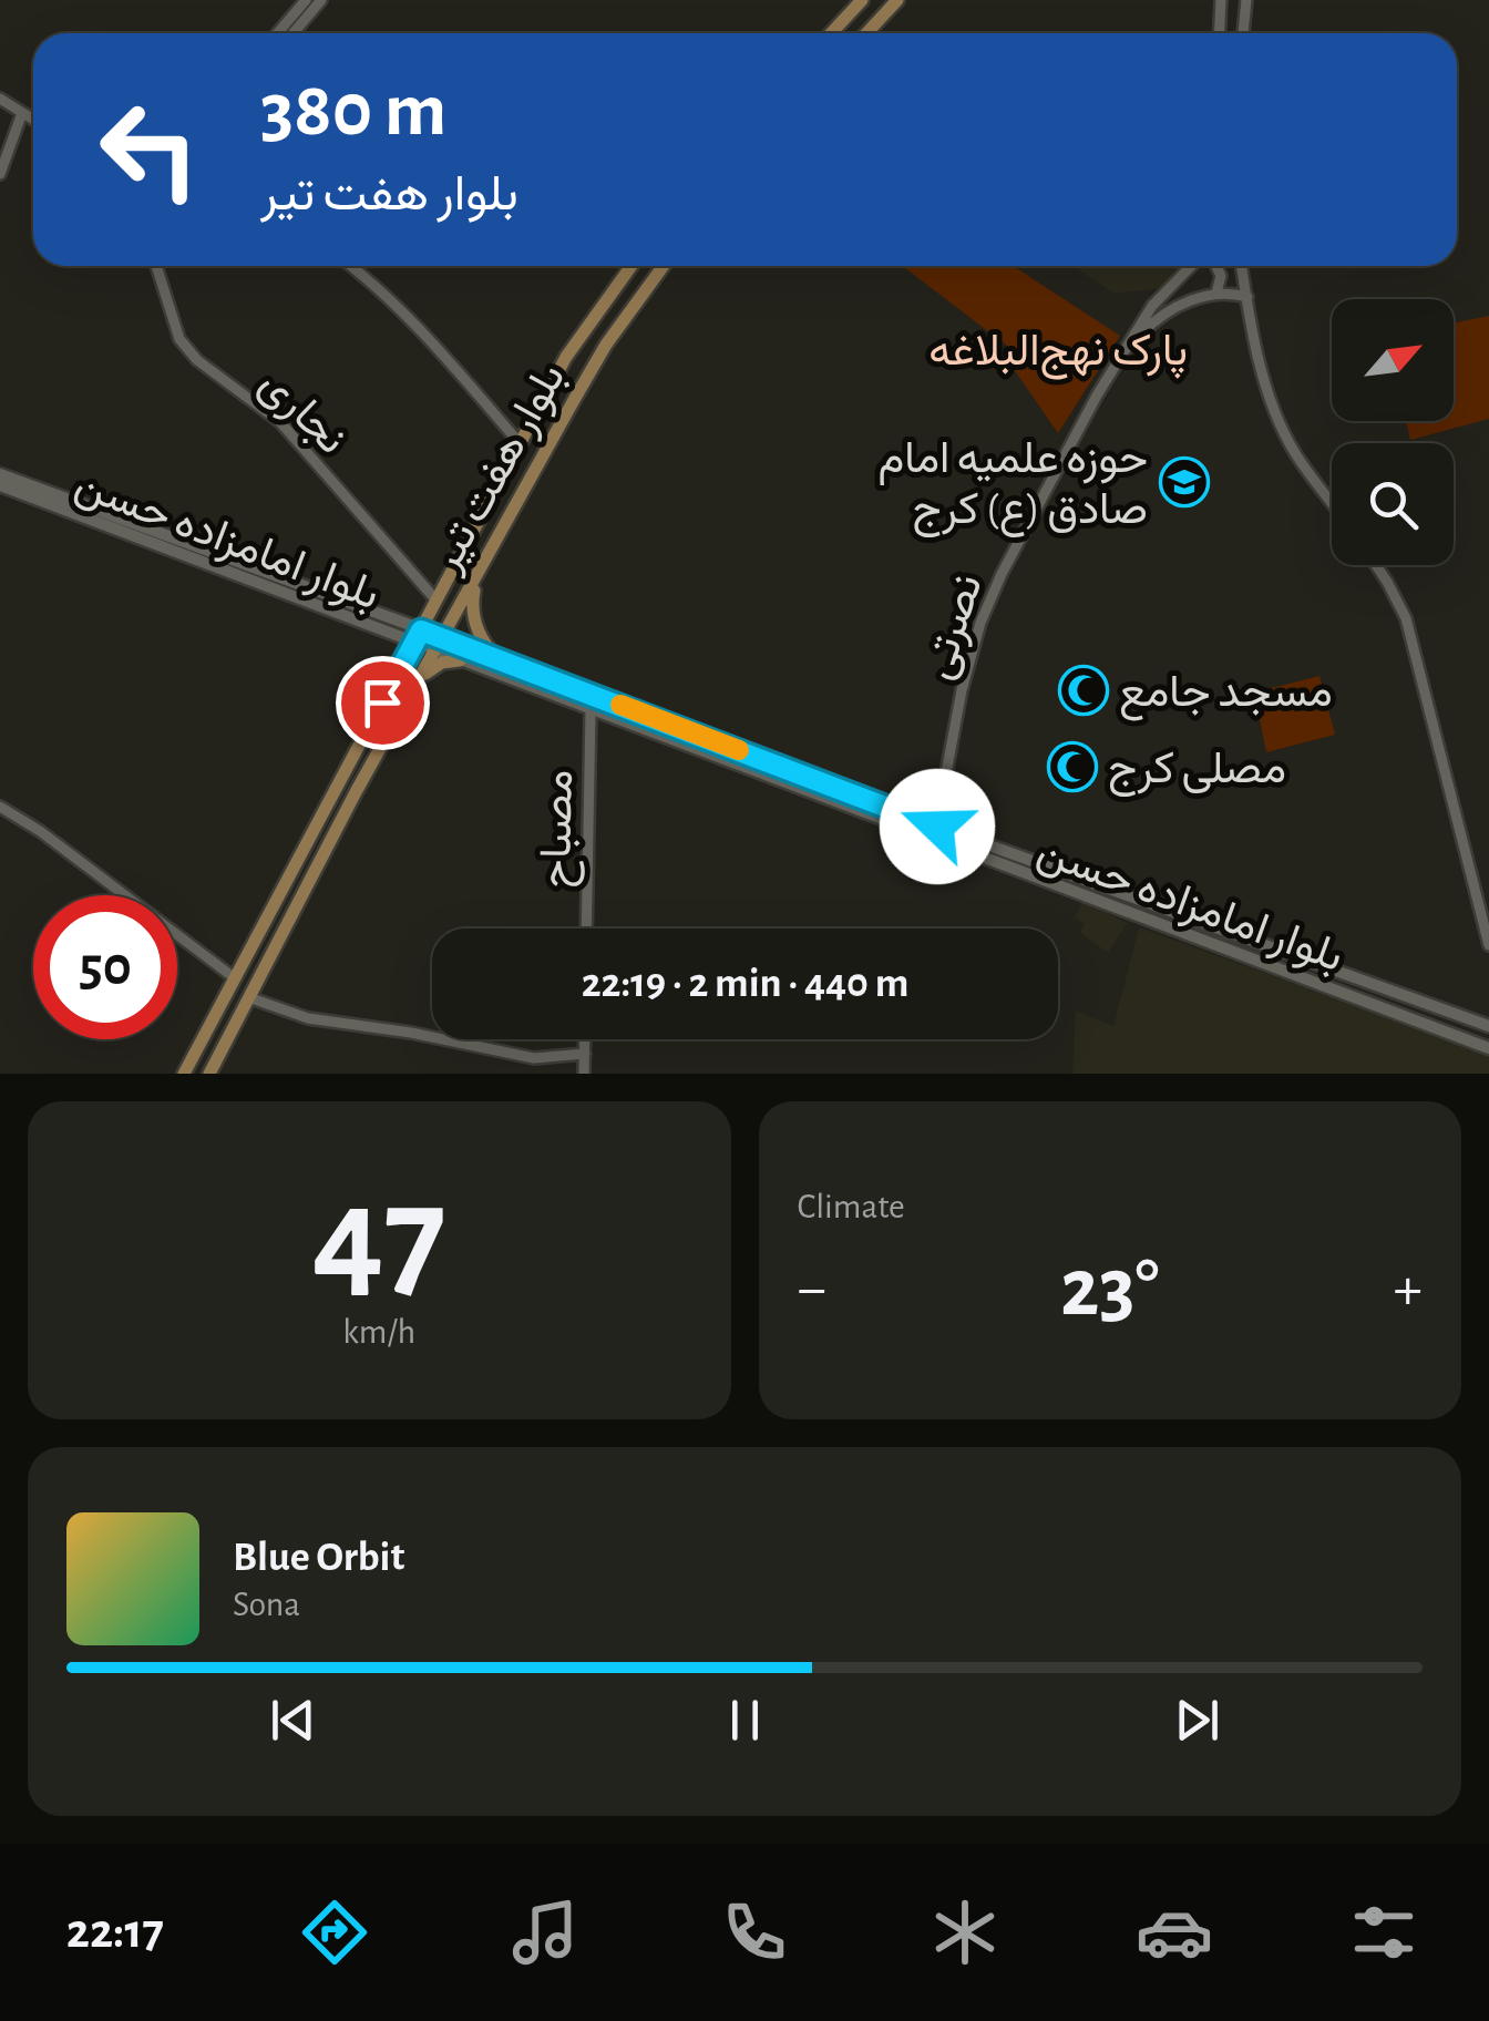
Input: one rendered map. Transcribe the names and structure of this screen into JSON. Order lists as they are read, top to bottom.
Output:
{
  "streets": {
    "main road": ["بلوار هفت تیر", "بلوار امامزاده حسن"],
    "street": ["نجاری", "نصرتی", "مصباح"]
  },
  "crossings": [
    ["نجاری", "بلوار هفت تیر"],
    ["بلوار هفت تیر", "بلوار امامزاده حسن"],
    ["بلوار امامزاده حسن", "نصرتی"],
    ["بلوار امامزاده حسن", "مصباح"]
  ],
  "parks": ["پارک نهج‌البلاغه"],
  "places": {
    "school or university": ["حوزه علمیه امام صادق (ع) کرج"],
    "mosque": ["مسجد جامع", "مصلی کرج"]
  },
  "north": "top right",
  "page": {
    "turn": ["380 m", "بلوار هفت تیر"],
    "limit": "50",
    "trip": "22:19 · 2 min · 440 m",
    "tile": [
      ["47", "km/h"],
      "Climate"
    ],
    "heat": ["−", "23°", "+"],
    "song": ["Blue Orbit", "Sona"],
    "tabs": "22:17"
  }
}
